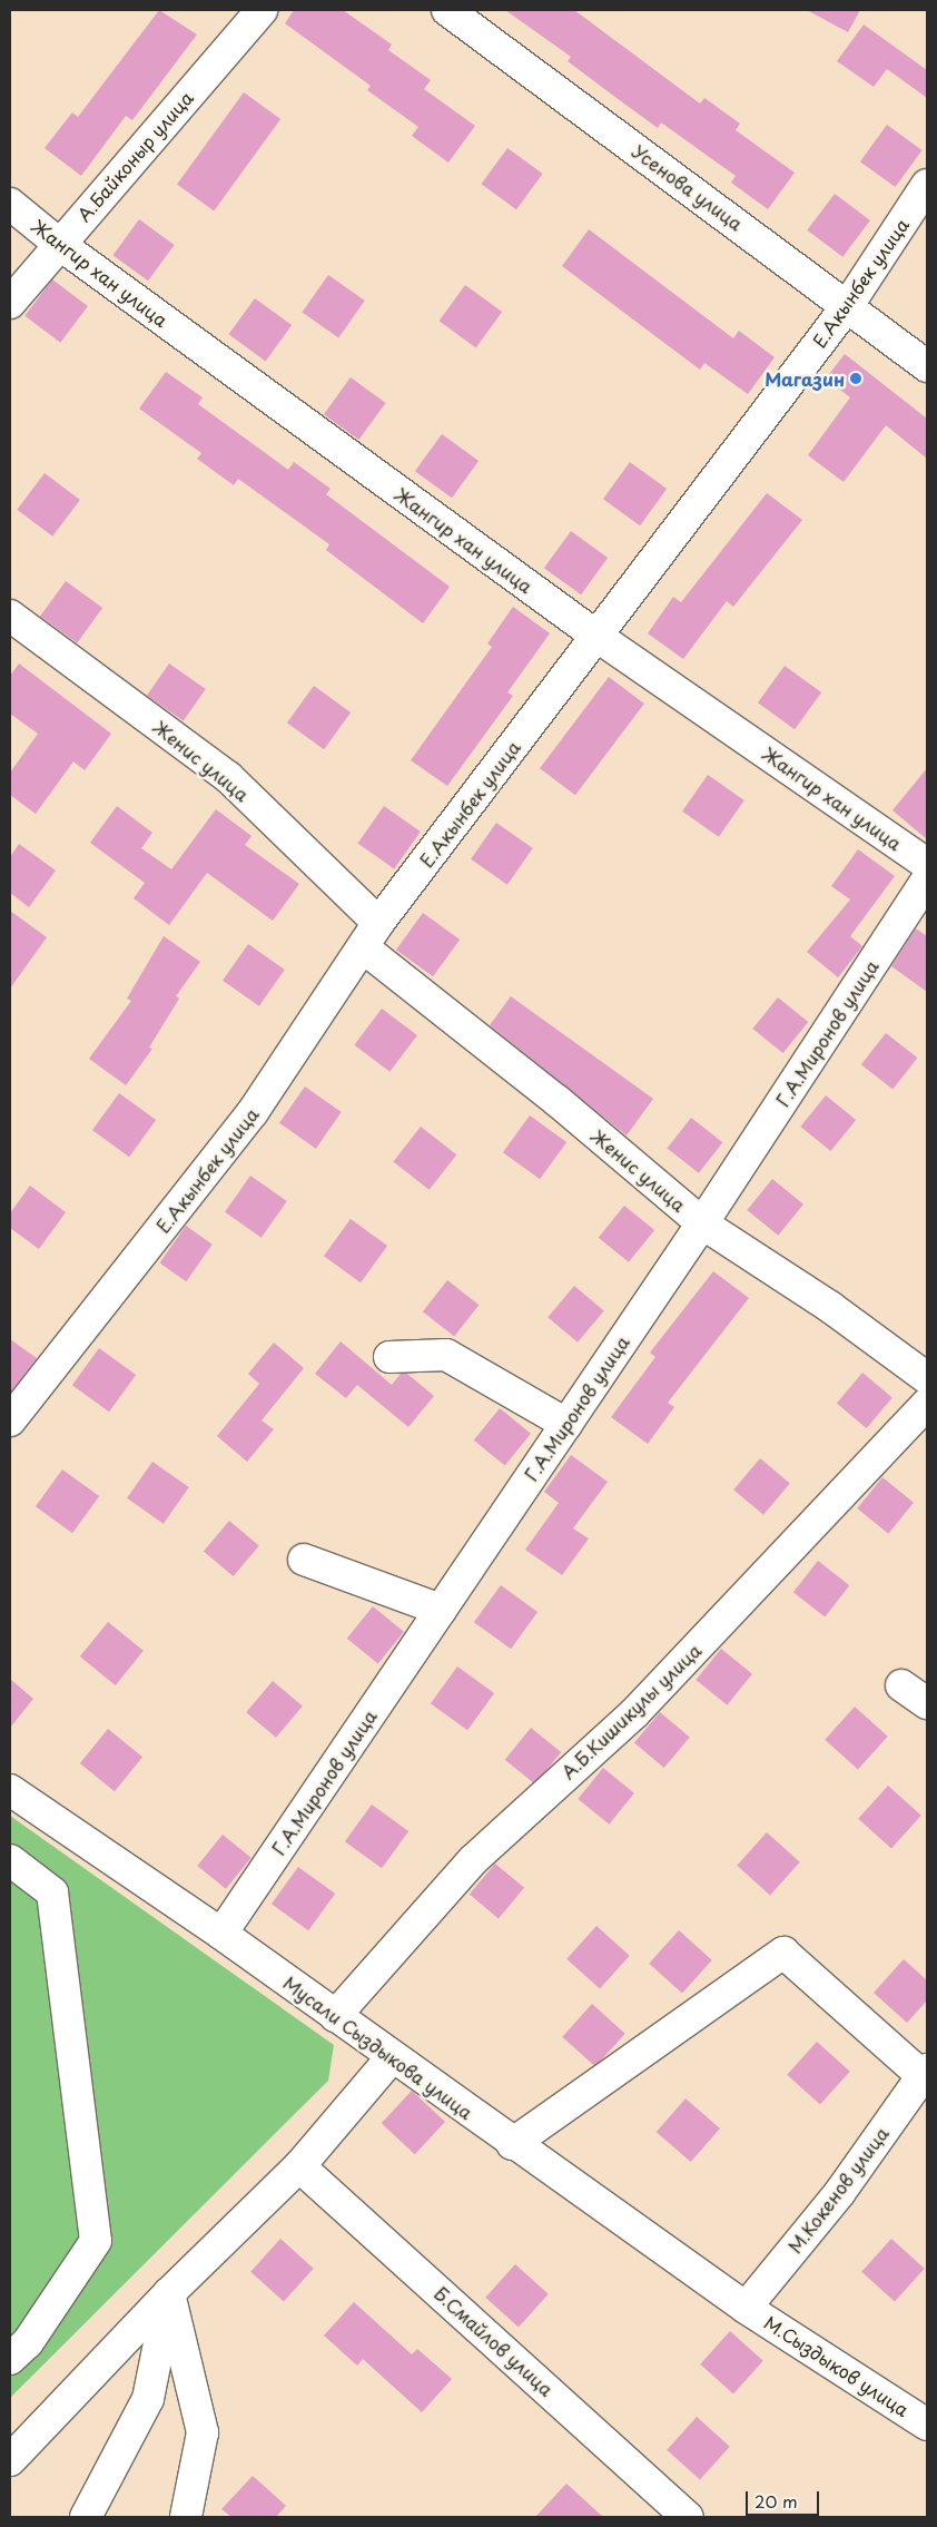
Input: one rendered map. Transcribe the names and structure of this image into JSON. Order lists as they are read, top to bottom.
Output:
{
  "streets": {
    "street": [
      "А.Байконыр улица",
      "Усенова улица",
      "Жангир хан улица",
      "Е.Акынбек улица",
      "Женис улица",
      "Г.А.Миронов улица",
      "А.Б.Кишикулы улица",
      "Мусали Сыздыкова улица",
      "М.Кокенов улица",
      "Б.Смайлов улица",
      "М.Сыздыков улица"
    ]
  },
  "crossings": [
    ["А.Байконыр улица", "Жангир хан улица"],
    ["Усенова улица", "Е.Акынбек улица"],
    ["Жангир хан улица", "Е.Акынбек улица"],
    ["Е.Акынбек улица", "Женис улица"],
    ["Женис улица", "Г.А.Миронов улица"],
    ["Г.А.Миронов улица", "Мусали Сыздыкова улица"],
    ["А.Б.Кишикулы улица", "Мусали Сыздыкова улица"],
    ["Мусали Сыздыкова улица", "М.Кокенов улица"],
    ["Мусали Сыздыкова улица", "М.Сыздыков улица"],
    ["М.Кокенов улица", "М.Сыздыков улица"]
  ],
  "places": ["Магазин"],
  "scale_bar": "20 m"
}
